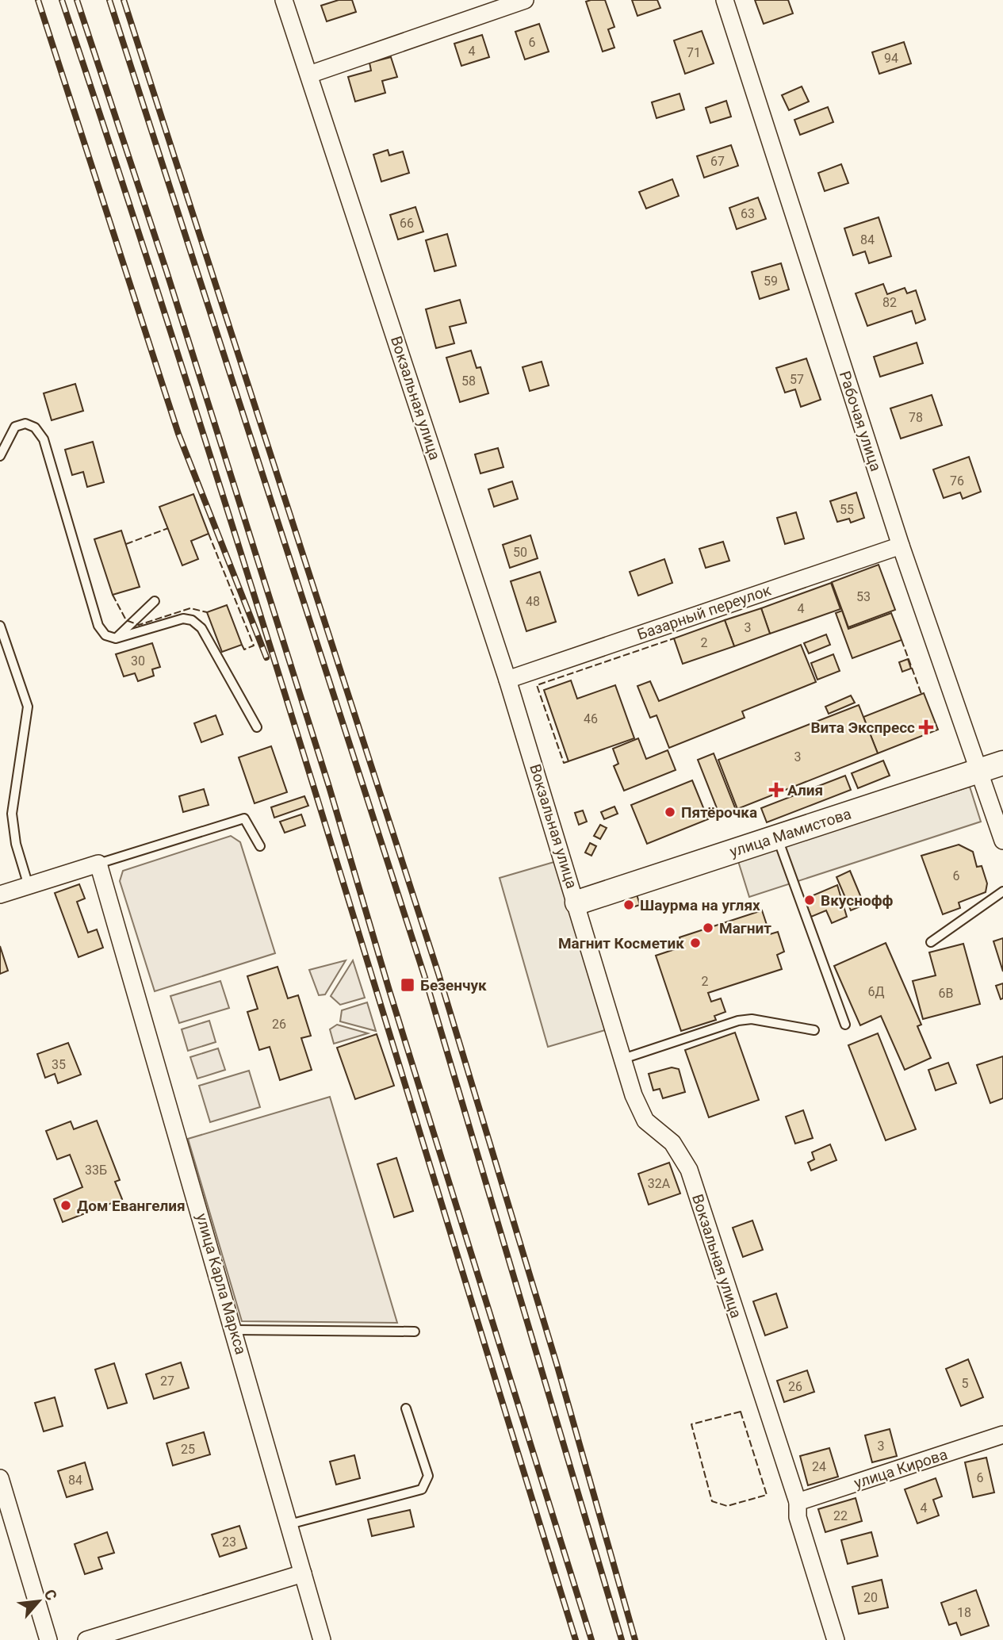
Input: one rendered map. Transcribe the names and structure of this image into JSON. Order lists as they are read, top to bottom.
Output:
{
  "streets": {
    "street": [
      "Вокзальная улица",
      "Рабочая улица",
      "Базарный переулок",
      "улица Мамистова",
      "улица Карла Маркса",
      "улица Кирова"
    ]
  },
  "crossings": [
    ["Вокзальная улица", "Базарный переулок"],
    ["Вокзальная улица", "улица Мамистова"],
    ["Вокзальная улица", "улица Кирова"],
    ["Рабочая улица", "Базарный переулок"],
    ["Рабочая улица", "улица Мамистова"]
  ],
  "places": {
    "health": ["Вита Экспресс", "Алия"],
    "other": [
      "Пятёрочка",
      "Вкуснофф",
      "Шаурма на углях",
      "Магнит",
      "Магнит Косметик",
      "Дом Евангелия"
    ],
    "transit": ["Безенчук"]
  },
  "house_numbers": [
    "6",
    "4",
    "71",
    "94",
    "67",
    "63",
    "66",
    "84",
    "59",
    "82",
    "57",
    "58",
    "78",
    "76",
    "55",
    "50",
    "53",
    "48",
    "4",
    "3",
    "2",
    "30",
    "46",
    "3",
    "6",
    "2",
    "6Д",
    "6В",
    "26",
    "35",
    "33Б",
    "32А",
    "27",
    "5",
    "26",
    "3",
    "25",
    "24",
    "6",
    "84",
    "4",
    "22",
    "23",
    "20",
    "18"
  ],
  "north": "top right"
}
